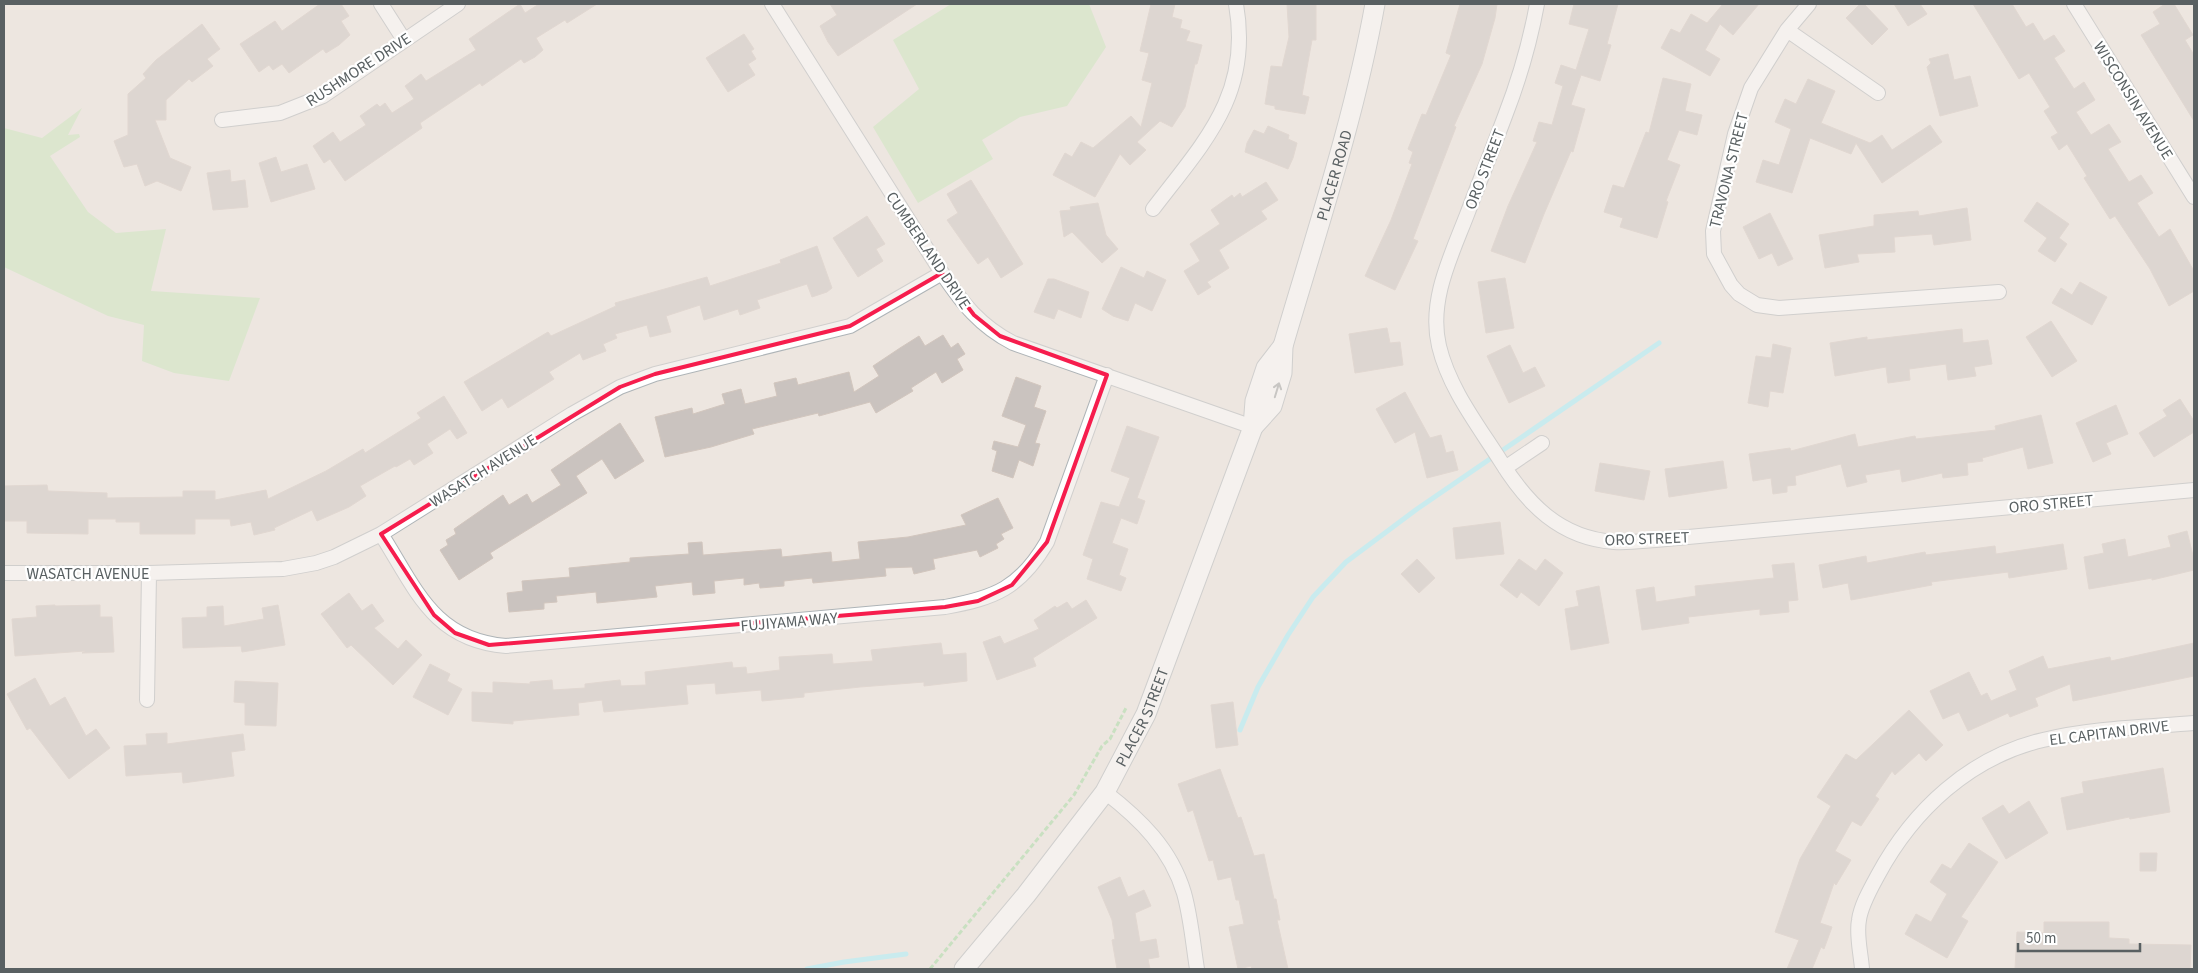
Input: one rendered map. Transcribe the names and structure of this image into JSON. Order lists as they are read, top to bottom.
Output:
{
  "streets": {
    "main road": ["PLACER ROAD", "PLACER STREET"],
    "street": [
      "RUSHMORE DRIVE",
      "WISCONSIN AVENUE",
      "ORO STREET",
      "TRAVONA STREET",
      "CUMBERLAND DRIVE",
      "WASATCH AVENUE",
      "FUJIYAMA WAY",
      "EL CAPITAN DRIVE"
    ]
  },
  "crossings": [
    ["PLACER ROAD", "CUMBERLAND DRIVE"],
    ["PLACER ROAD", "PLACER STREET"],
    ["CUMBERLAND DRIVE", "WASATCH AVENUE"],
    ["CUMBERLAND DRIVE", "FUJIYAMA WAY"],
    ["CUMBERLAND DRIVE", "PLACER STREET"],
    ["WASATCH AVENUE", "FUJIYAMA WAY"]
  ],
  "scale_bar": "50 m"
}
